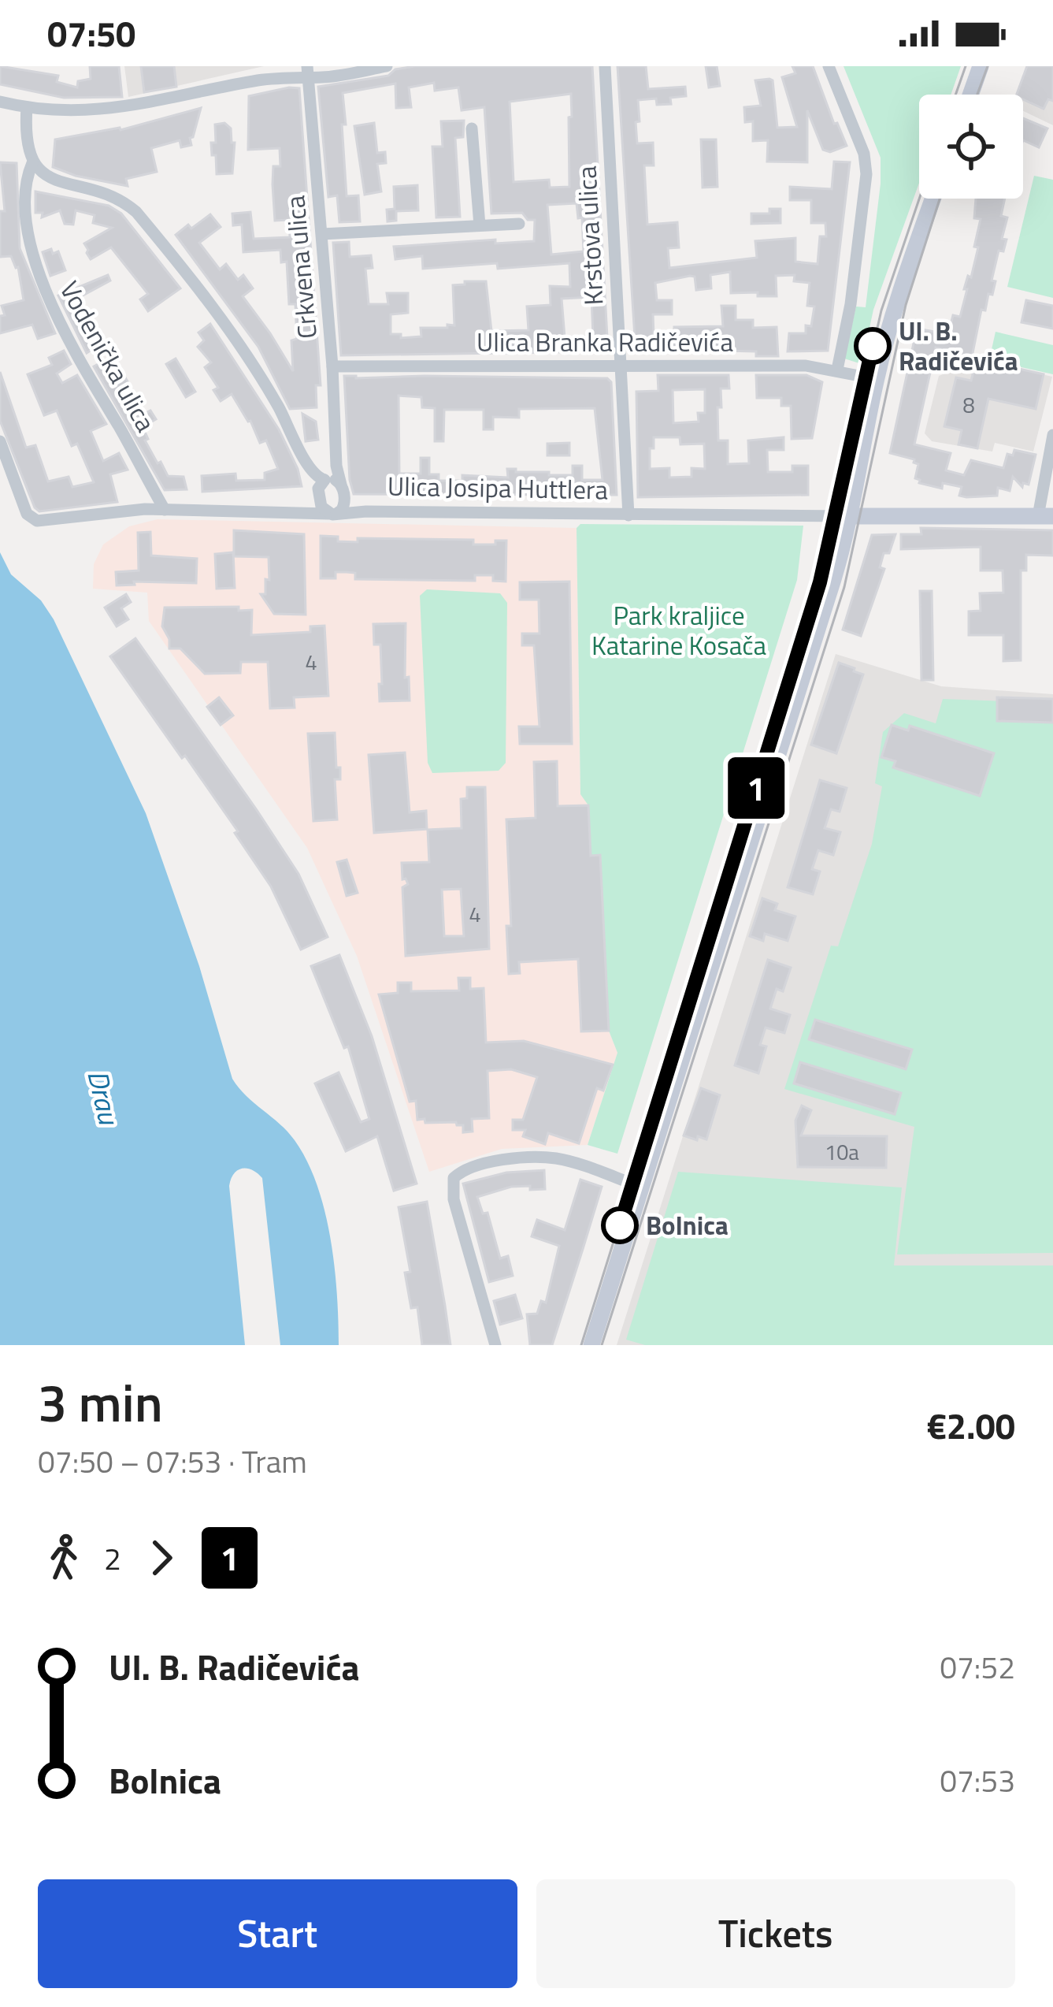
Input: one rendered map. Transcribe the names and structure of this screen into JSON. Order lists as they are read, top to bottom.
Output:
{
  "streets": {
    "street": [
      "Krstova ulica",
      "Crkvena ulica",
      "Ulica Branka Radičevića",
      "Vodenička ulica",
      "Ulica Josipa Huttlera"
    ]
  },
  "crossings": [
    ["Krstova ulica", "Ulica Branka Radičevića"],
    ["Krstova ulica", "Ulica Josipa Huttlera"],
    ["Crkvena ulica", "Ulica Branka Radičevića"],
    ["Crkvena ulica", "Ulica Josipa Huttlera"],
    ["Vodenička ulica", "Ulica Josipa Huttlera"]
  ],
  "water": ["Drau"],
  "parks": ["Park kraljice Katarine Kosača"],
  "places": ["Ul. B. Radičevića", "Bolnica"],
  "lines": ["tram line 1"],
  "house_numbers": [
    "8",
    "4",
    "4",
    "10a"
  ],
  "page": {
    "status": "07:50",
    "on_map": "1",
    "heading": ["3 min", "07:50 – 07:53 · Tram", "€2.00"],
    "legs": ["2", "1"],
    "list": [
      {
        "name": "Ul. B. Radičevića",
        "value": "07:52"
      },
      {
        "name": "Bolnica",
        "value": "07:53"
      }
    ],
    "buttons": ["Start", "Tickets"]
  }
}
